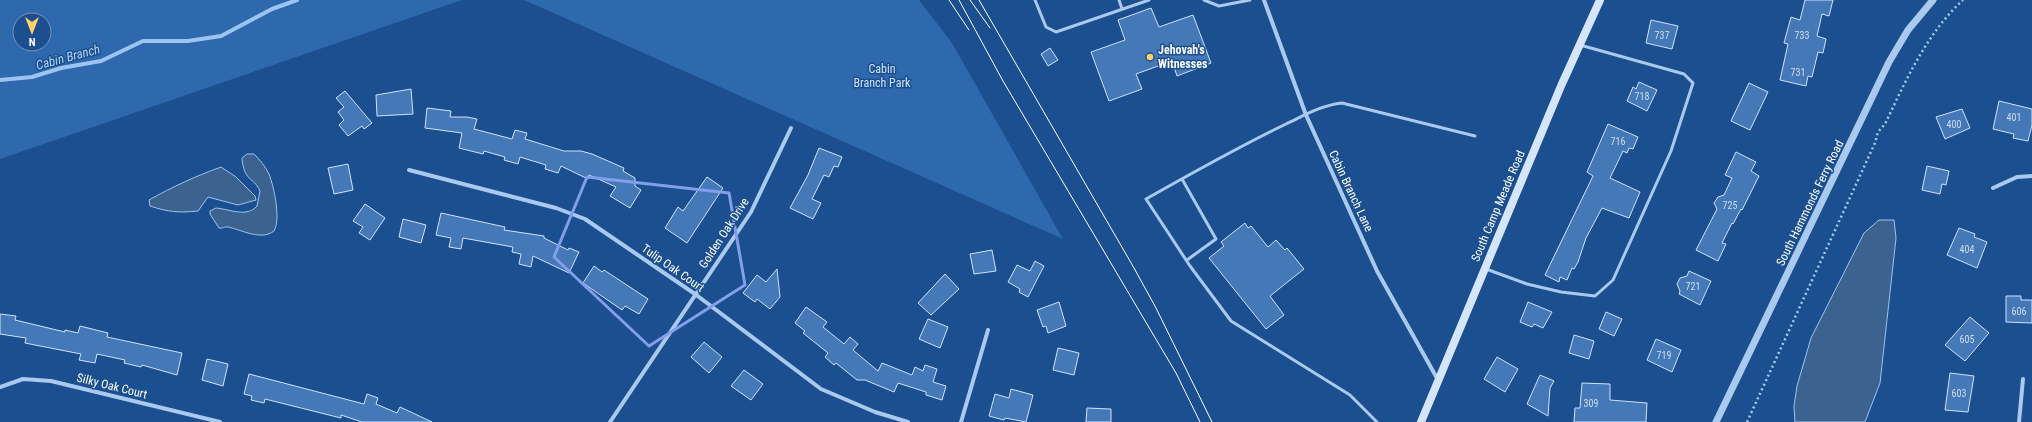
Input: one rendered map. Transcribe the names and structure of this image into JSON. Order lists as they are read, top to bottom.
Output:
{
  "streets": {
    "main road": ["South Camp Meade Road"],
    "street": [
      "Cabin Branch Lane",
      "South Hammonds Ferry Road",
      "Golden Oak Drive",
      "Tulip Oak Court",
      "Silky Oak Court"
    ]
  },
  "crossings": [
    ["Cabin Branch Lane", "South Camp Meade Road"],
    ["Golden Oak Drive", "Tulip Oak Court"]
  ],
  "water": ["Cabin Branch"],
  "parks": ["Cabin Branch Park"],
  "places": ["Jehovah's Witnesses"],
  "house_numbers": [
    "737",
    "733",
    "731",
    "718",
    "401",
    "400",
    "716",
    "725",
    "404",
    "721",
    "606",
    "605",
    "719",
    "603",
    "309"
  ],
  "north": "bottom"
}
